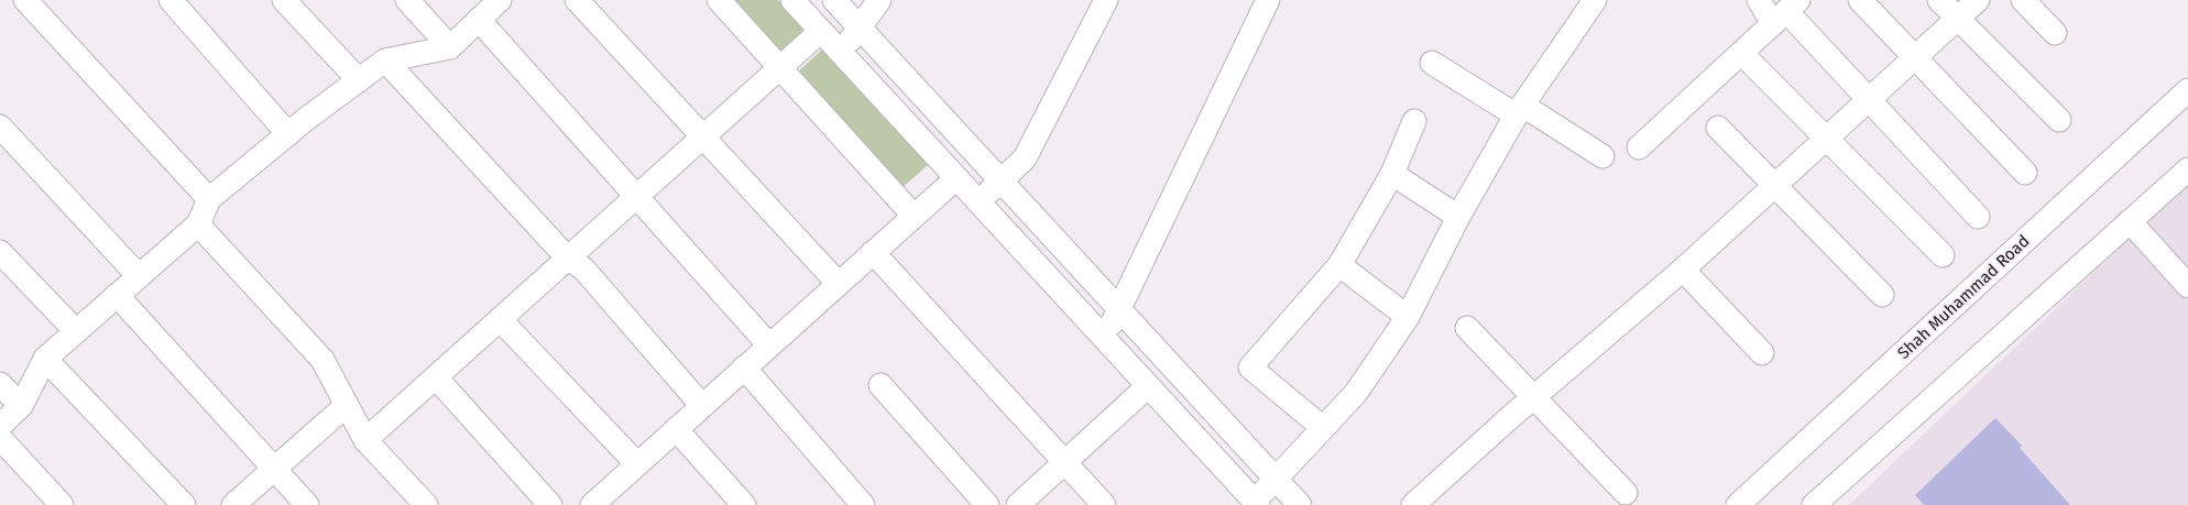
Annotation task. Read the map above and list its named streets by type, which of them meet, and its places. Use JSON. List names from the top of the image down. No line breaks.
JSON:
{"streets":{"street":["Shah Muhammad Road"]}}
